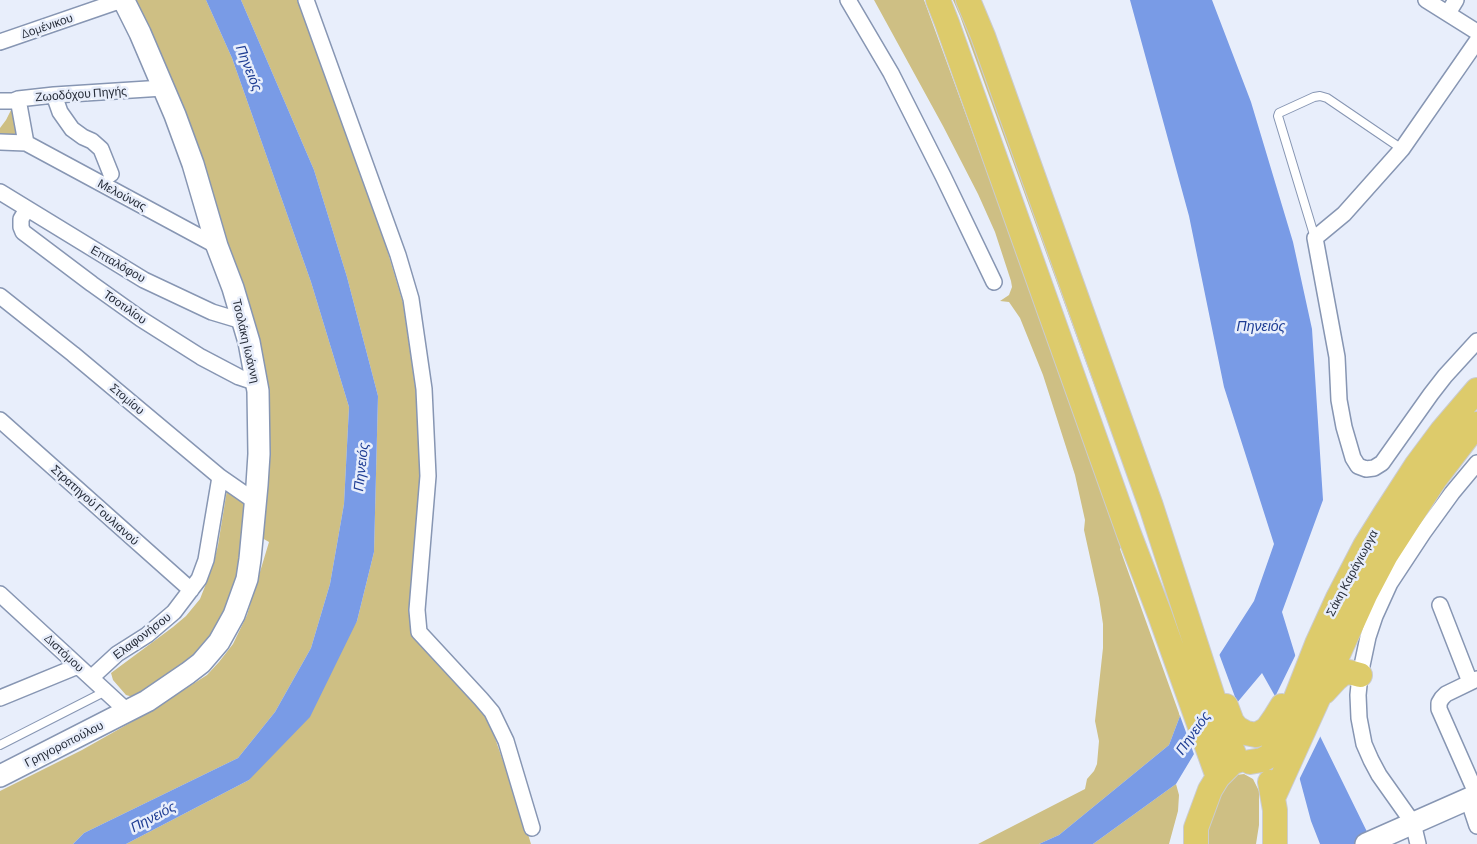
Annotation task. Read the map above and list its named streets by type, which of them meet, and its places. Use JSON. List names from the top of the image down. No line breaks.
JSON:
{"streets":{"main road":["Σάκη Καράγιωργα"],"street":["Δομένικου","Ζωοδόχου Πηγής","Μελούνας","Επταλόφου","Τσοτιλίου","Τσολάκη Ιωάννη","Στομίου","Στρατηγού Γουλιανού","Ελαφονήσου","Διστόμου","Γρηγοροπούλου"]},"crossings":[["Δομένικου","Τσολάκη Ιωάννη"],["Ζωοδόχου Πηγής","Τσολάκη Ιωάννη"],["Μελούνας","Τσολάκη Ιωάννη"],["Επταλόφου","Τσοτιλίου"],["Επταλόφου","Τσολάκη Ιωάννη"],["Τσοτιλίου","Τσολάκη Ιωάννη"],["Τσολάκη Ιωάννη","Στομίου"],["Τσολάκη Ιωάννη","Διστόμου"],["Τσολάκη Ιωάννη","Γρηγοροπούλου"],["Στομίου","Ελαφονήσου"],["Στρατηγού Γουλιανού","Ελαφονήσου"],["Ελαφονήσου","Διστόμου"],["Διστόμου","Γρηγοροπούλου"]],"water":["Πηνειός"]}
